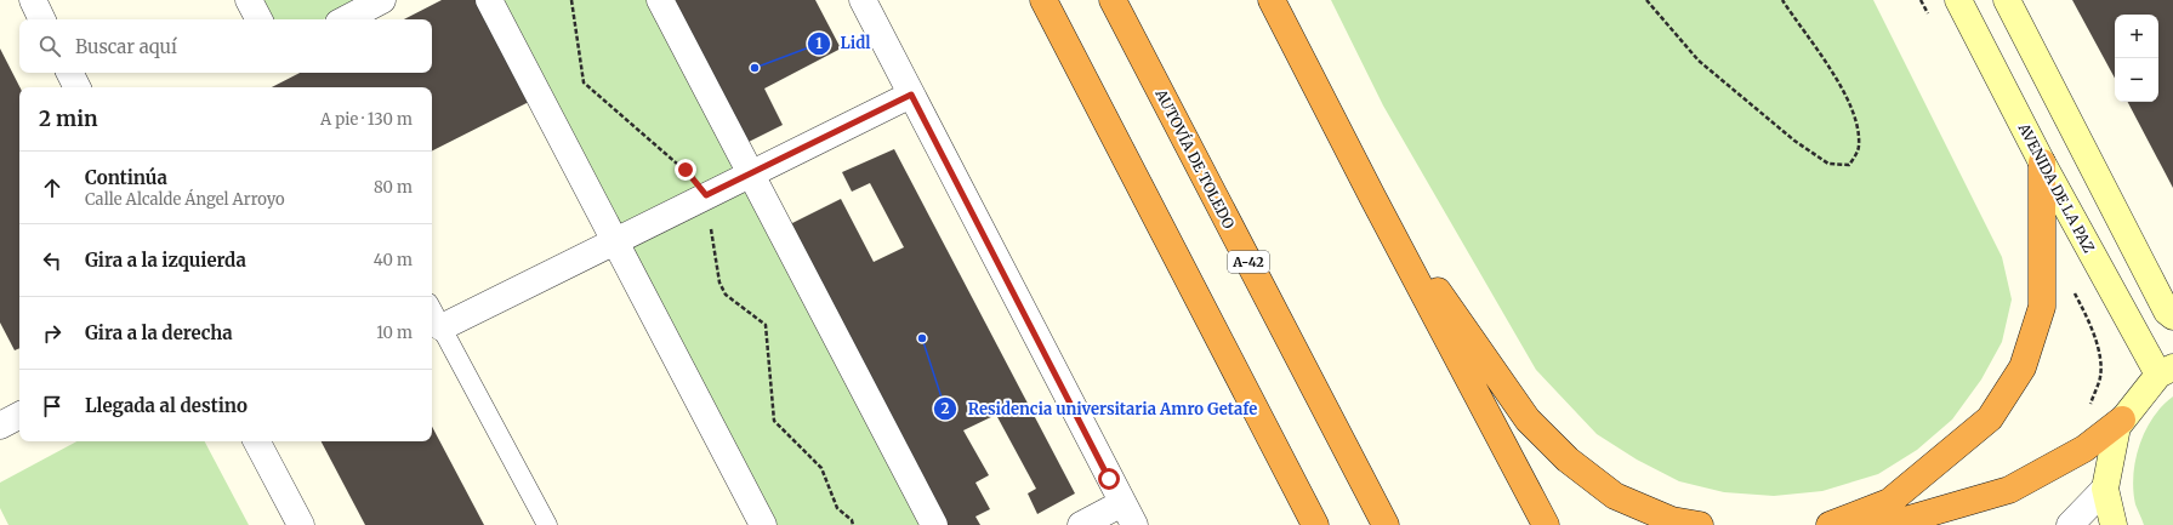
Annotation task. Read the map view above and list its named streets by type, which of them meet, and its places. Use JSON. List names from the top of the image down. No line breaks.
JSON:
{"streets":{"highway":["AUTOVÍA DE TOLEDO","A-42"],"street":["AVENIDA DE LA PAZ"]},"places":["Lidl","Residencia universitaria Amro Getafe"],"page":{"map_buttons":["+","−"],"search":"Buscar aquí","heading":["2 min","A pie · 130 m"],"list":[["Continúa","Calle Alcalde Ángel Arroyo","80 m"],["Gira a la izquierda","40 m"],["Gira a la derecha","10 m"],"Llegada al destino"]}}
